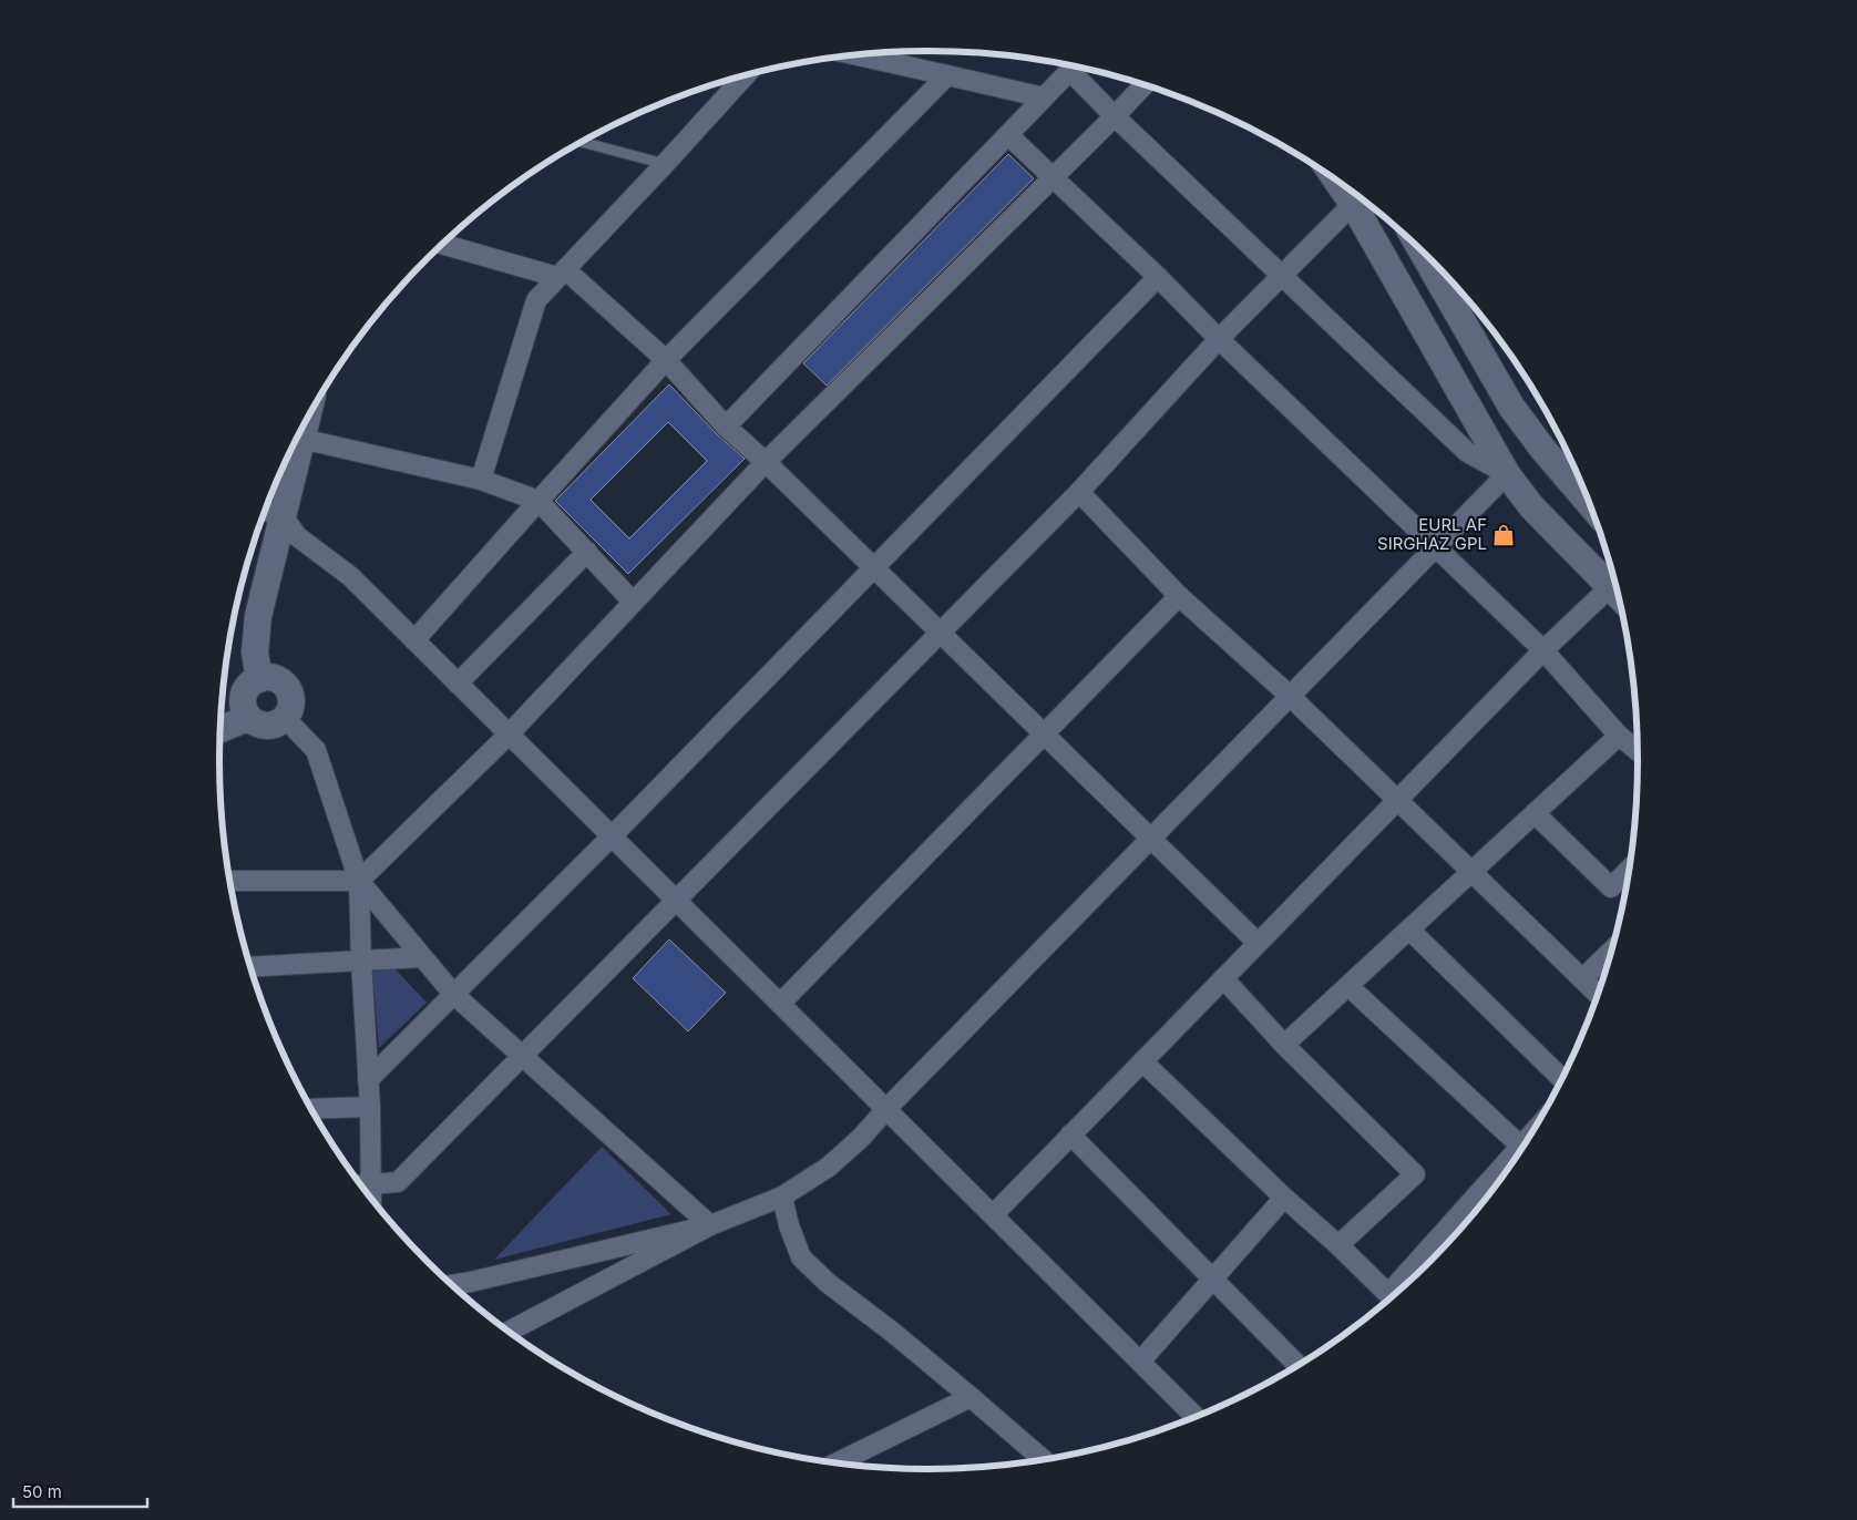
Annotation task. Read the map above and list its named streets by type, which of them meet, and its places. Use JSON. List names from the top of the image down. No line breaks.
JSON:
{"places":{"shop":["EURL AF SIRGHAZ GPL"]},"scale_bar":"50 m"}
